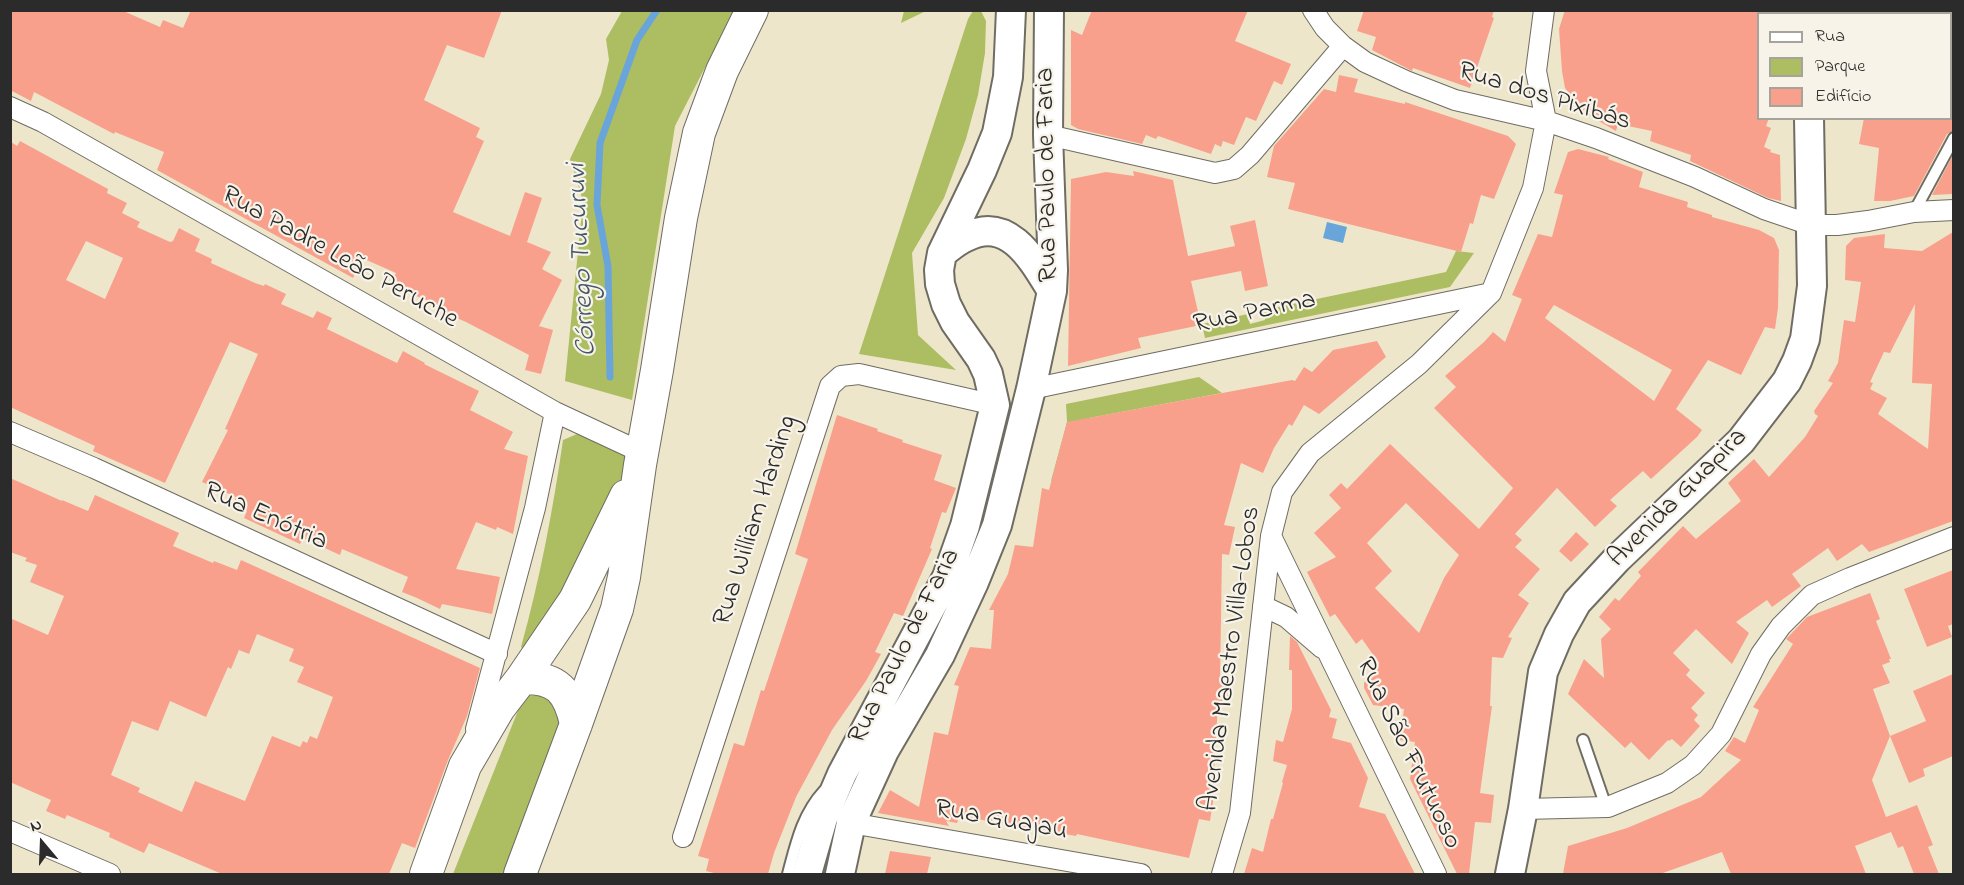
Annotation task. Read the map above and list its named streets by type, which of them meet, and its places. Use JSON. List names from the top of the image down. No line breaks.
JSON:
{"streets":{"street":["Rua dos Pixibás","Rua Paulo de Faria","Rua Padre Leão Peruche","Rua Parma","Avenida Guapira","Rua Enótria","Rua William Harding","Avenida Maestro Villa-Lobos","Rua São Frutuoso","Rua Guajaú"]},"crossings":[["Rua dos Pixibás","Avenida Guapira"],["Rua dos Pixibás","Avenida Maestro Villa-Lobos"],["Rua Paulo de Faria","Rua Parma"],["Rua Paulo de Faria","Rua William Harding"],["Rua Paulo de Faria","Rua Guajaú"],["Rua Parma","Avenida Maestro Villa-Lobos"],["Avenida Maestro Villa-Lobos","Rua São Frutuoso"]],"water":["Córrego Tucuruvi"],"legend":["Rua","Parque","Edifício"],"north":"top"}
